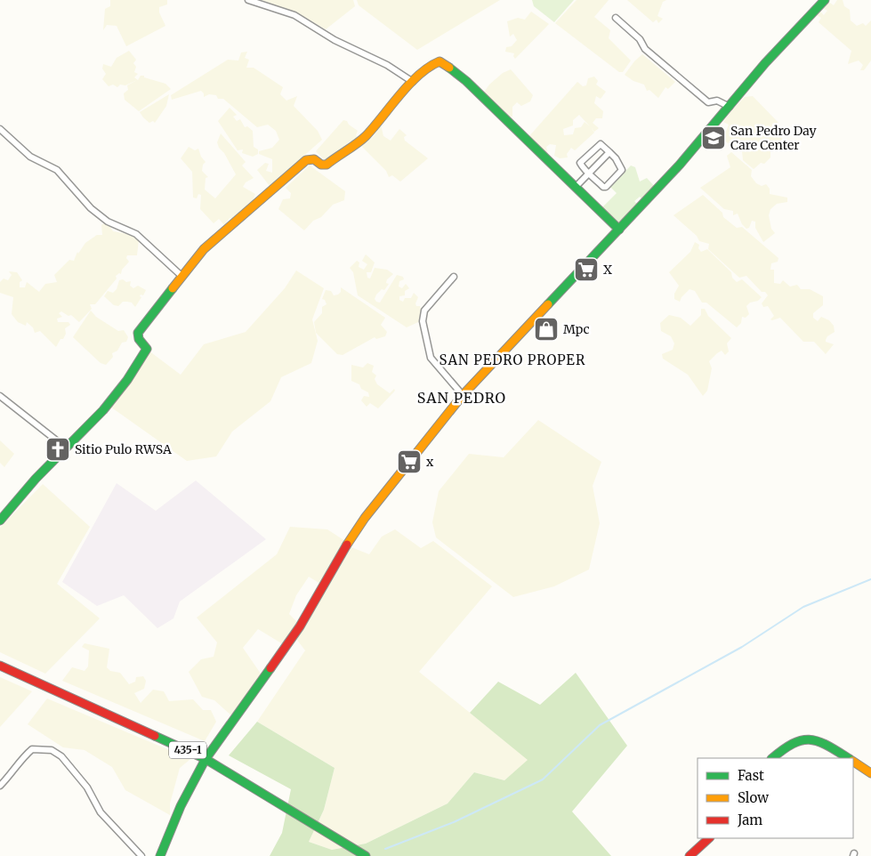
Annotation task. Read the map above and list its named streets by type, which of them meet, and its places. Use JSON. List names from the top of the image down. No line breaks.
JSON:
{"streets":{"street":["435-1"]},"districts":["SAN PEDRO PROPER","SAN PEDRO"],"places":{"school or university":["San Pedro Day Care Center"],"supermarket":["X","x"],"shop":["Mpc"],"church":["Sitio Pulo RWSA"]},"legend":["Fast","Slow","Jam"]}
